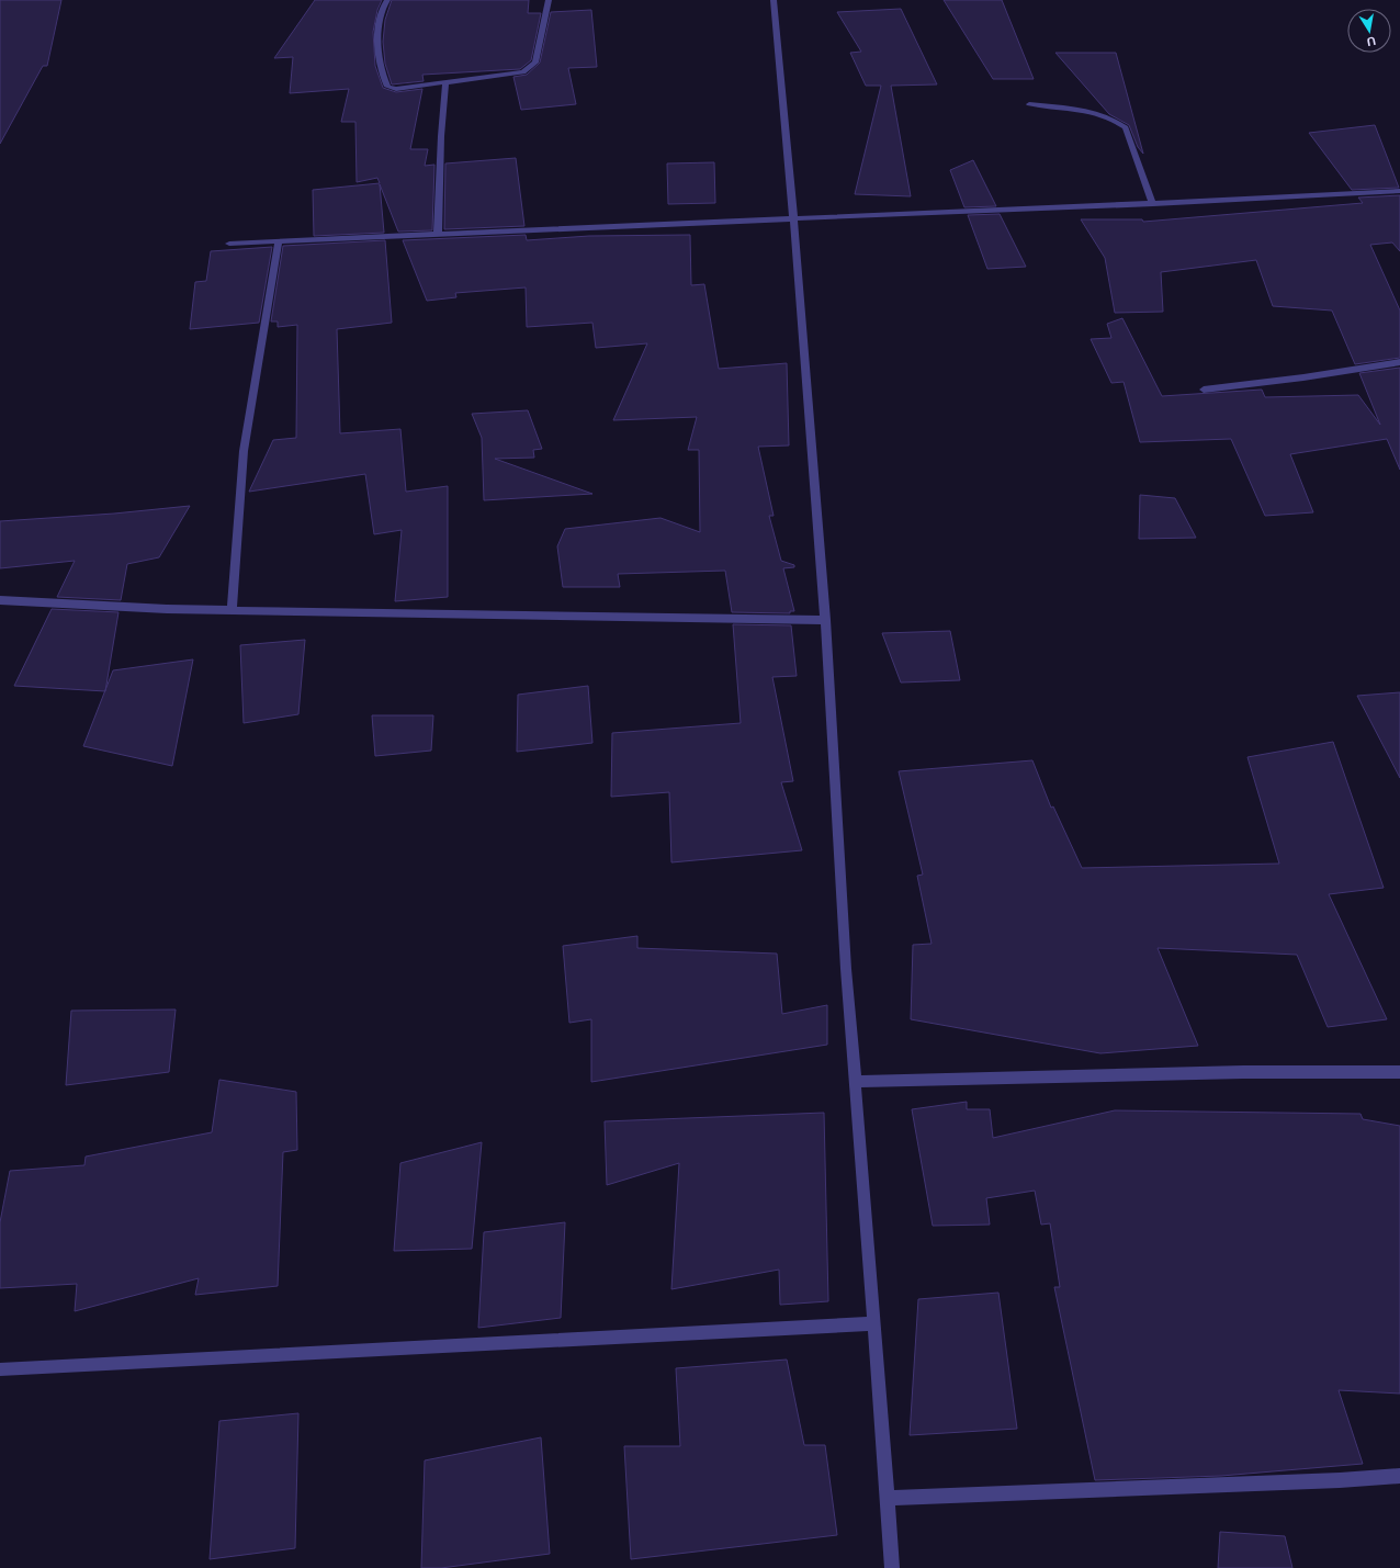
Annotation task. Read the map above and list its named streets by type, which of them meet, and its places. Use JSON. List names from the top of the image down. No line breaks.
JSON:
{"north":"bottom"}
